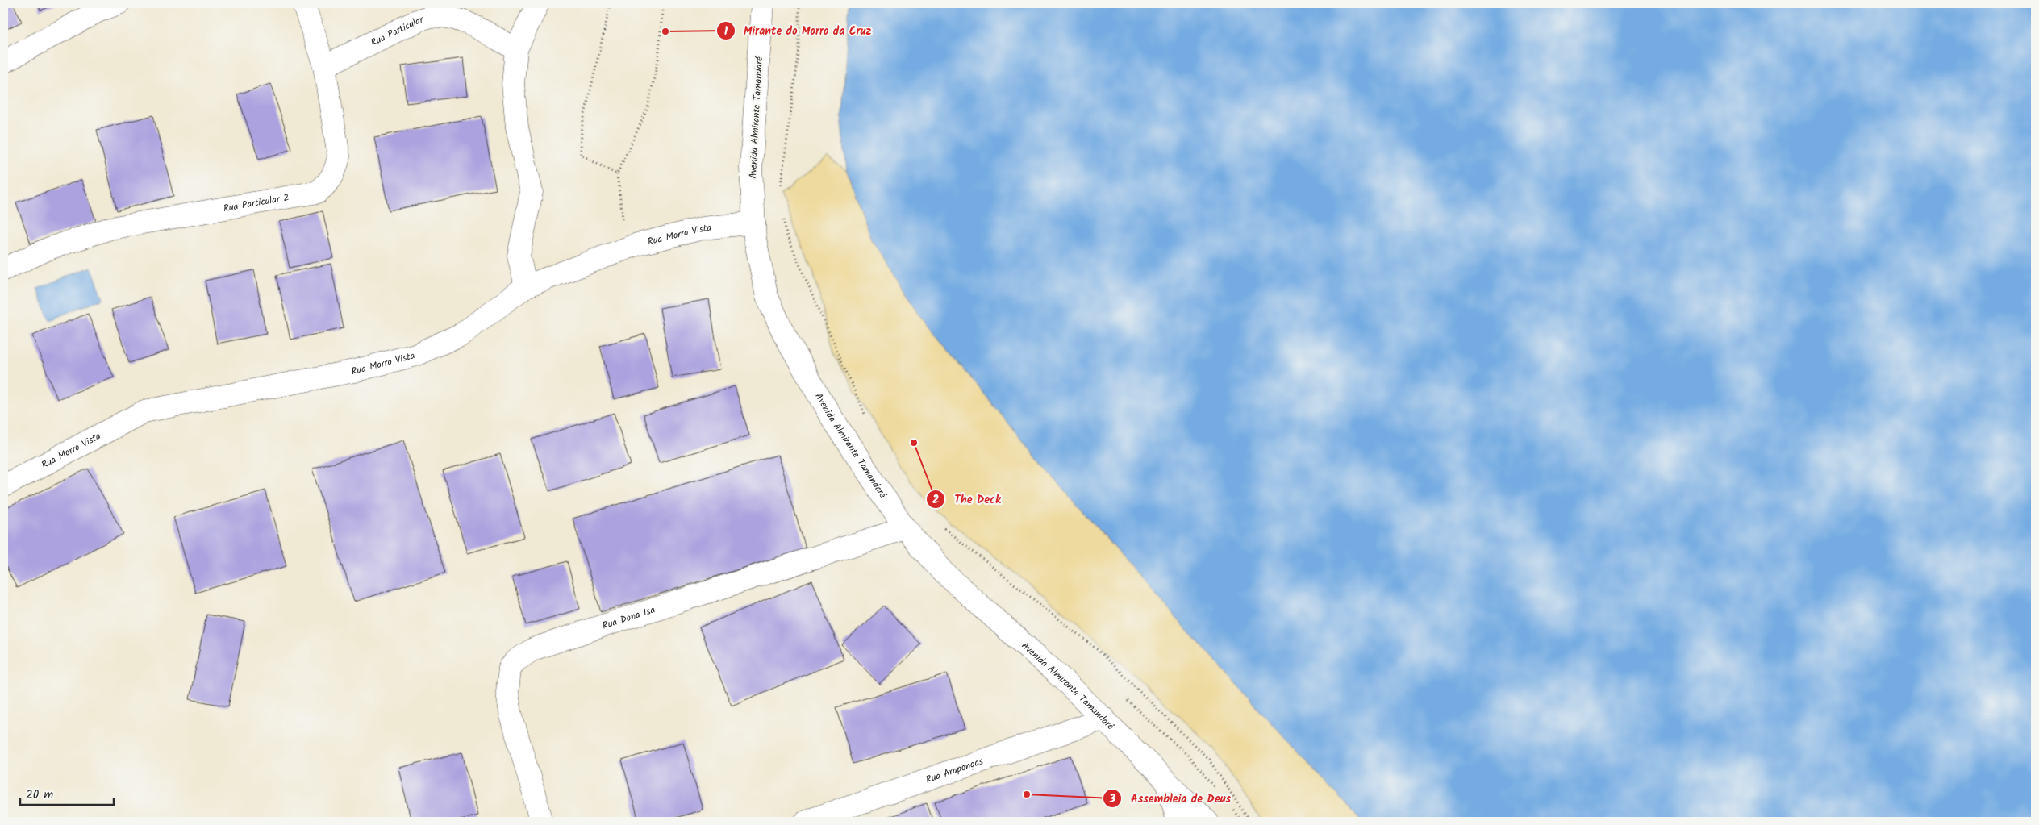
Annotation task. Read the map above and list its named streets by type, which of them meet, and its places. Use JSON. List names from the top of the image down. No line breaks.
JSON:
{"streets":{"street":["Rua Particular","Avenida Almirante Tamandaré","Rua Particular 2","Rua Morro Vista","Rua Dona Isa","Rua Arapongas"]},"crossings":[["Rua Particular","Rua Particular 2"],["Avenida Almirante Tamandaré","Rua Morro Vista"],["Avenida Almirante Tamandaré","Rua Dona Isa"],["Avenida Almirante Tamandaré","Rua Arapongas"]],"places":["Mirante do Morro da Cruz","The Deck","Assembleia de Deus"],"scale_bar":"20 m"}
